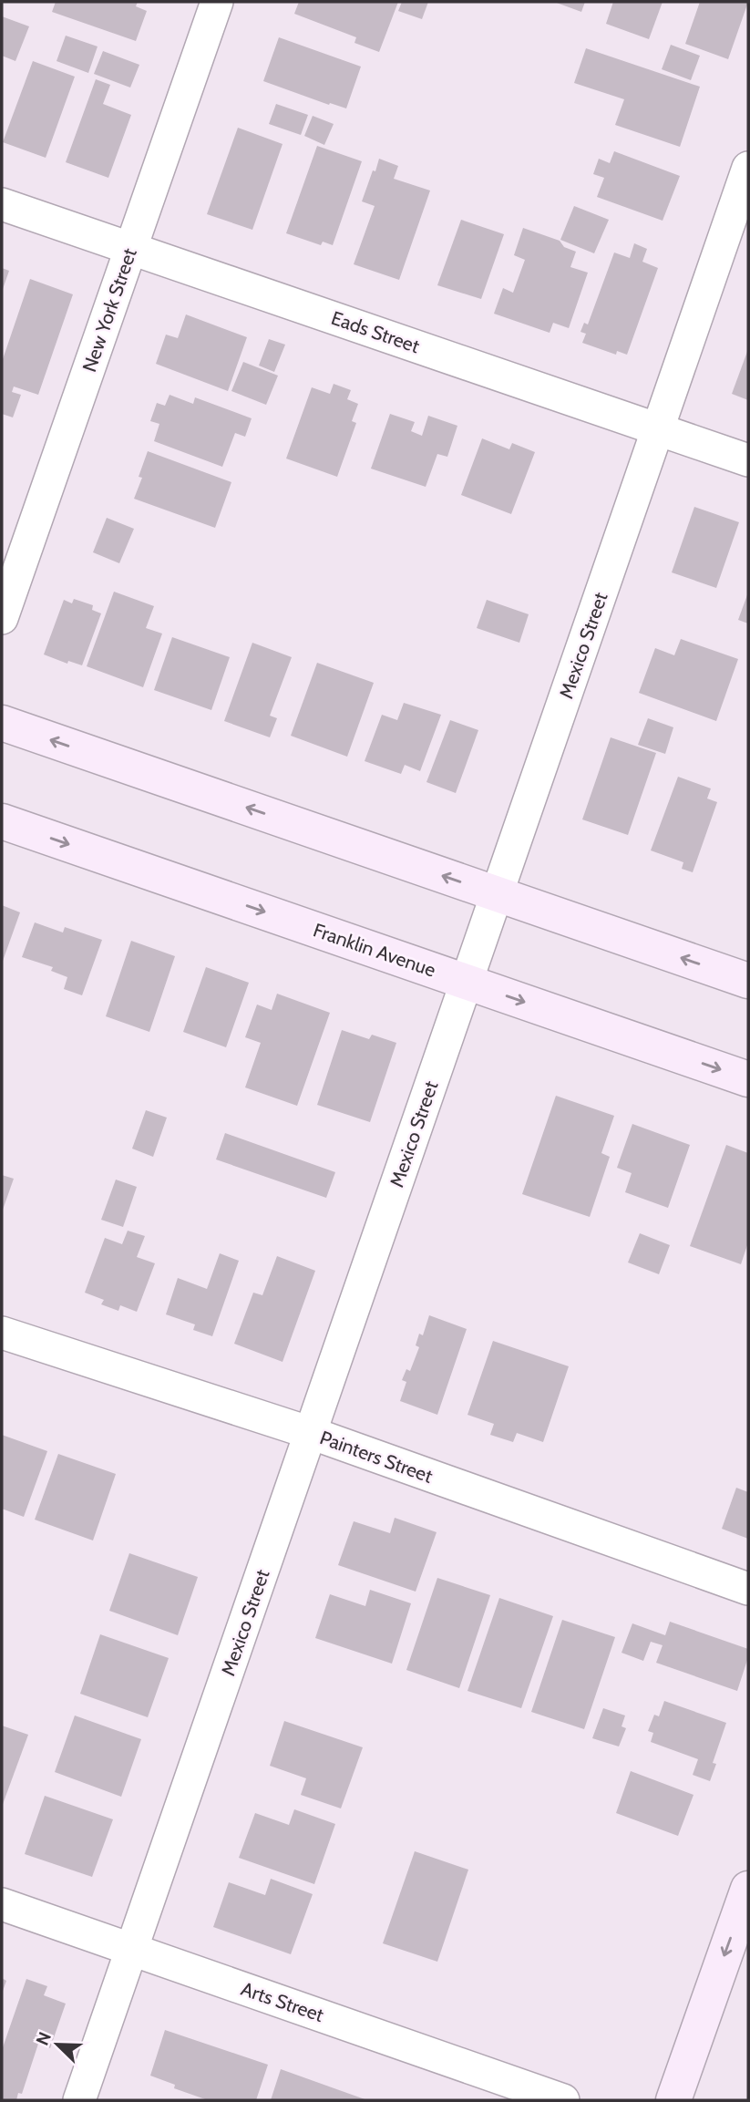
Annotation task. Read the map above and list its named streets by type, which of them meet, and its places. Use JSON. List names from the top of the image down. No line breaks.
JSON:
{"streets":{"street":["New York Street","Eads Street","Mexico Street","Franklin Avenue","Painters Street","Arts Street"]},"crossings":[["New York Street","Eads Street"],["Eads Street","Mexico Street"],["Mexico Street","Franklin Avenue"],["Mexico Street","Painters Street"],["Mexico Street","Arts Street"]],"north":"top left"}
